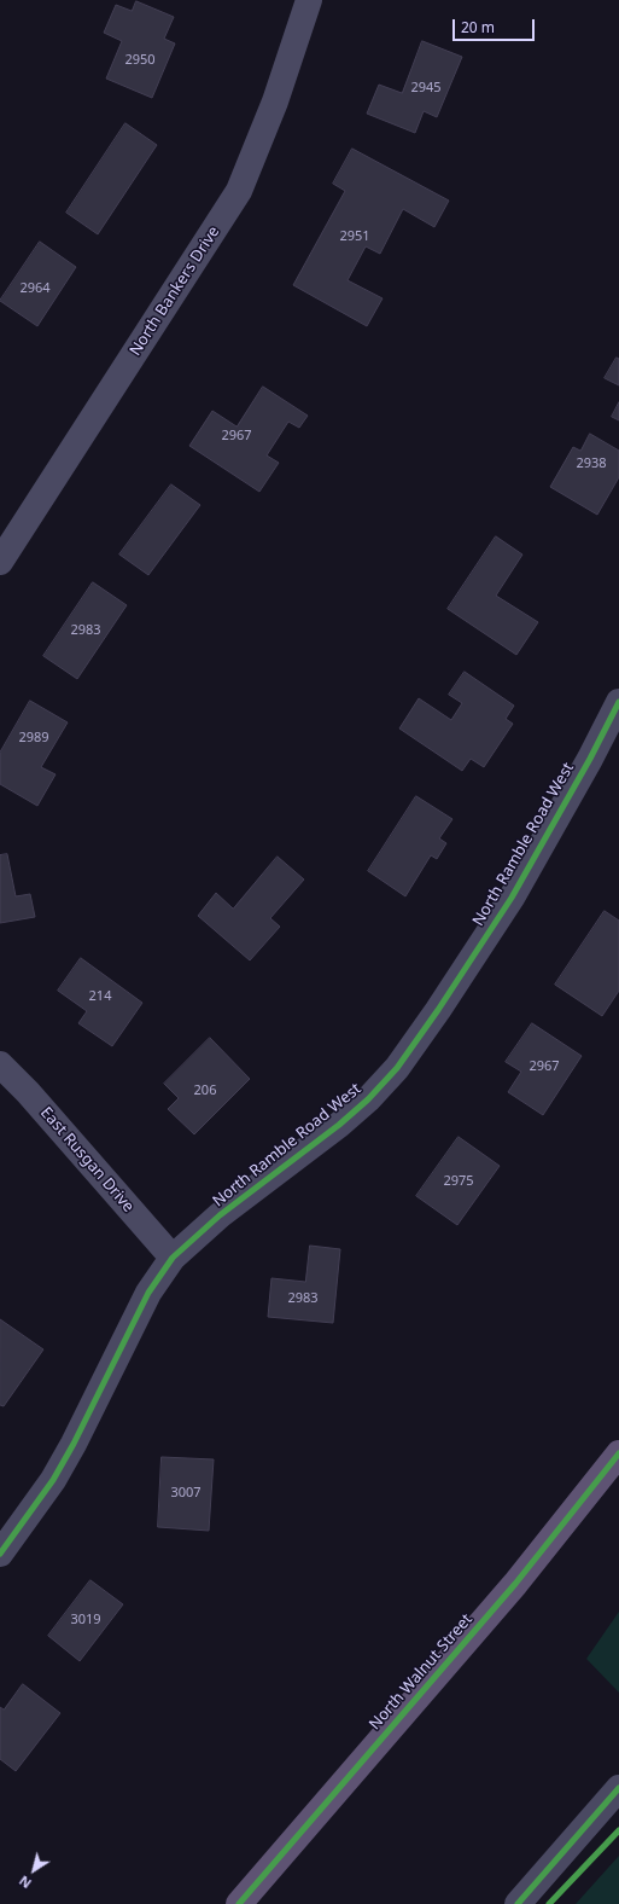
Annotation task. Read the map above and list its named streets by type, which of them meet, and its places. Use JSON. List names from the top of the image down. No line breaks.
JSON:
{"streets":{"main road":["North Walnut Street"],"street":["North Bankers Drive","North Ramble Road West","East Rusgan Drive"]},"crossings":[["North Ramble Road West","East Rusgan Drive"]],"house_numbers":["2950","2945","2951","2964","2967","2938","2983","2989","214","2967","206","2975","2983","3007","3019"],"scale_bar":"20 m","north":"bottom left"}
